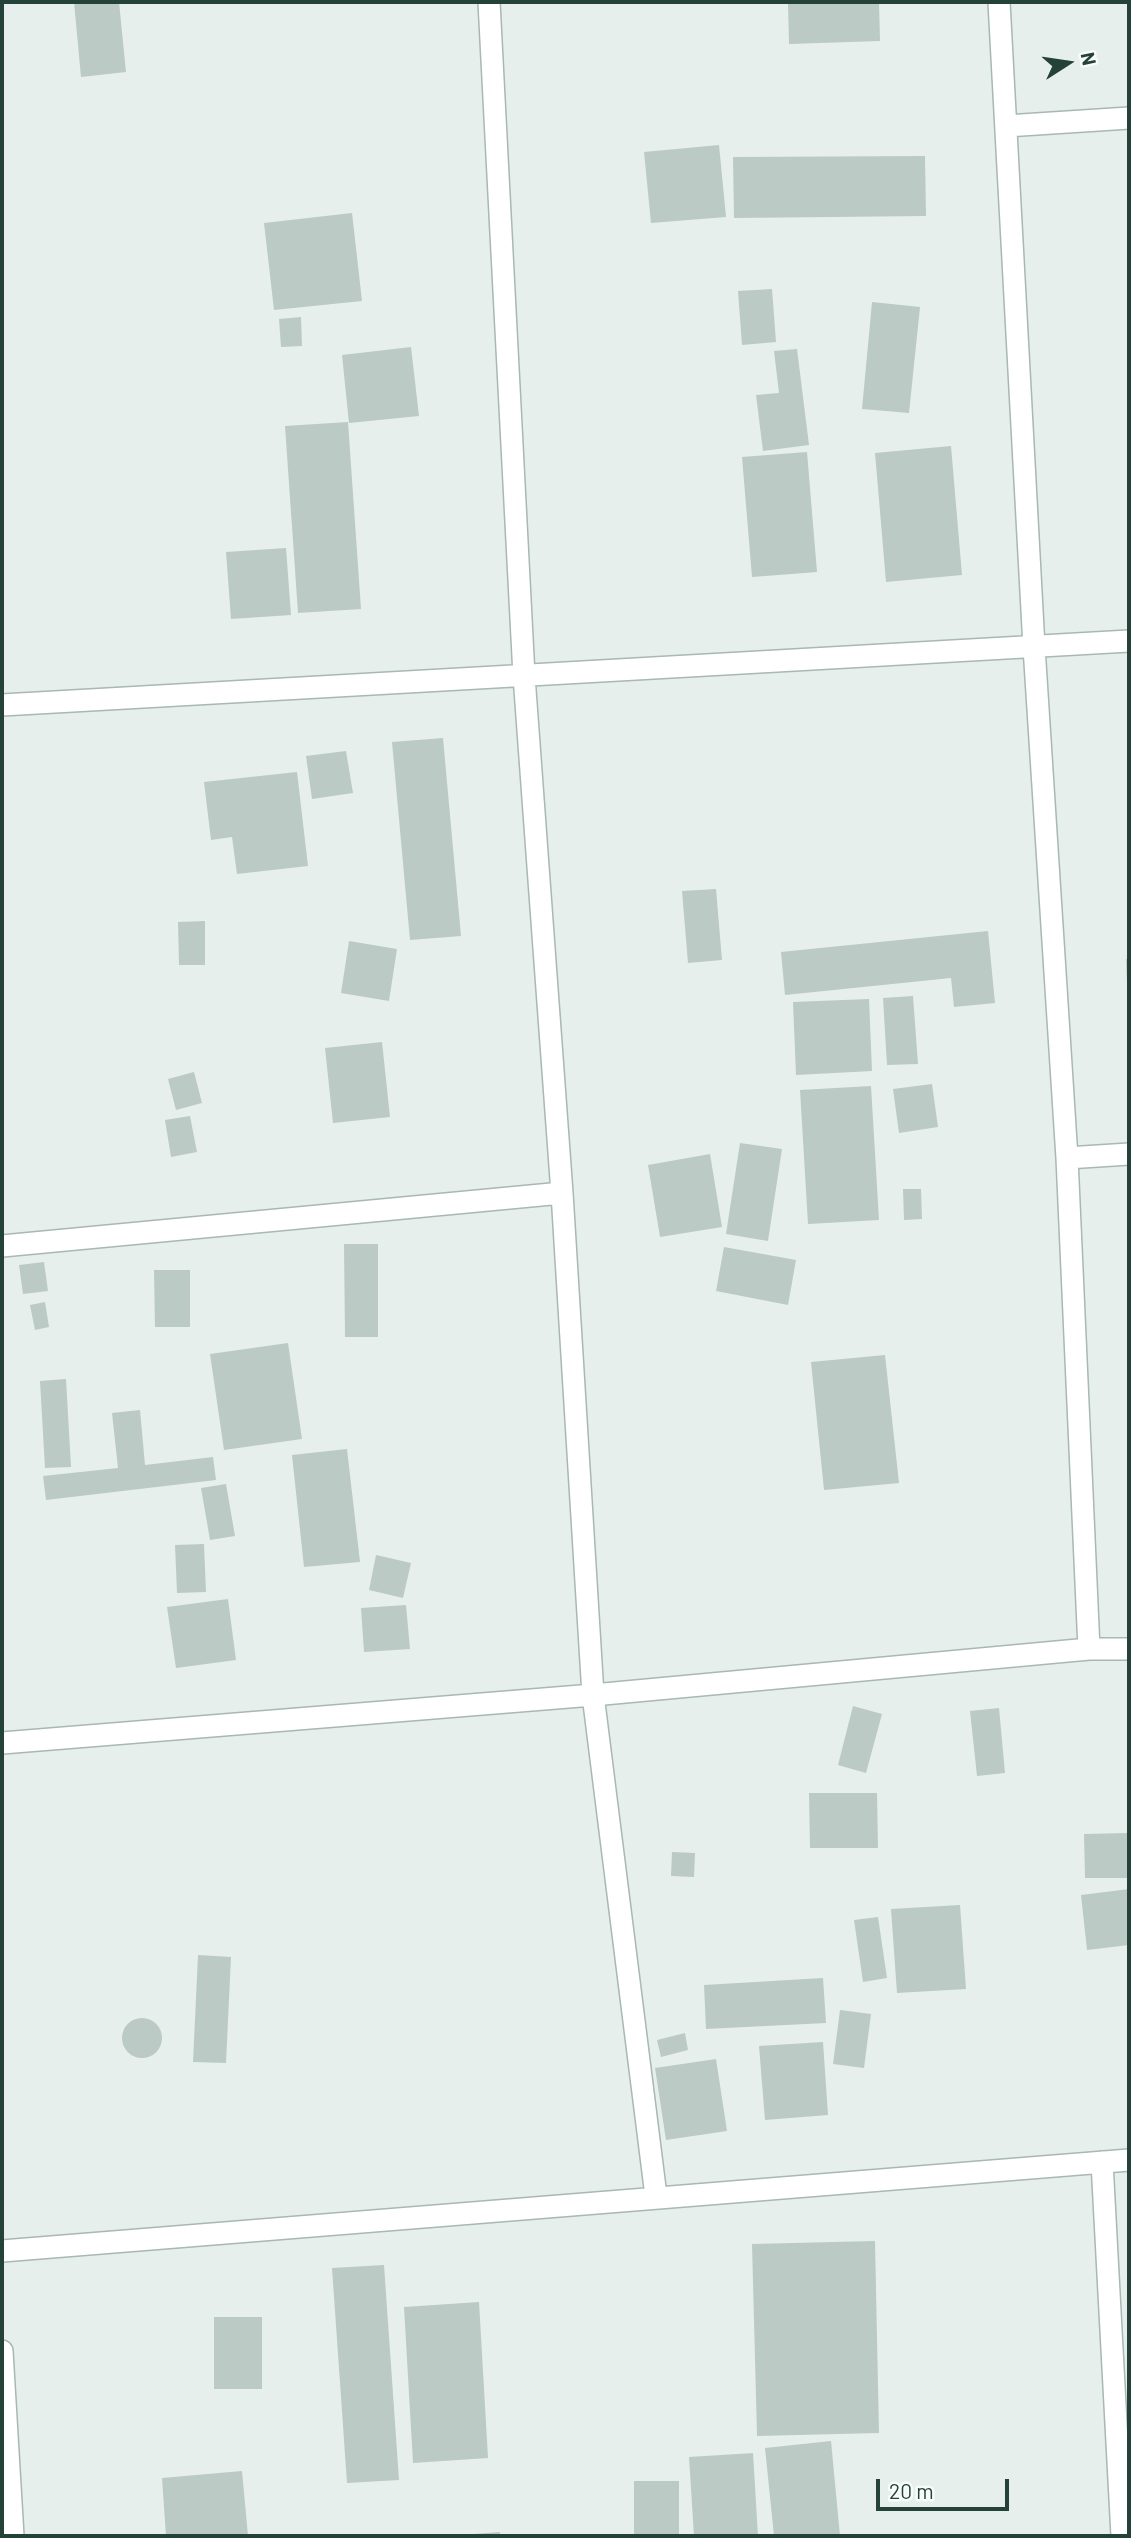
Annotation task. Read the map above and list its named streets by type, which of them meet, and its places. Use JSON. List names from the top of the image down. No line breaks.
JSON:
{"scale_bar":"20 m","north":"right"}
